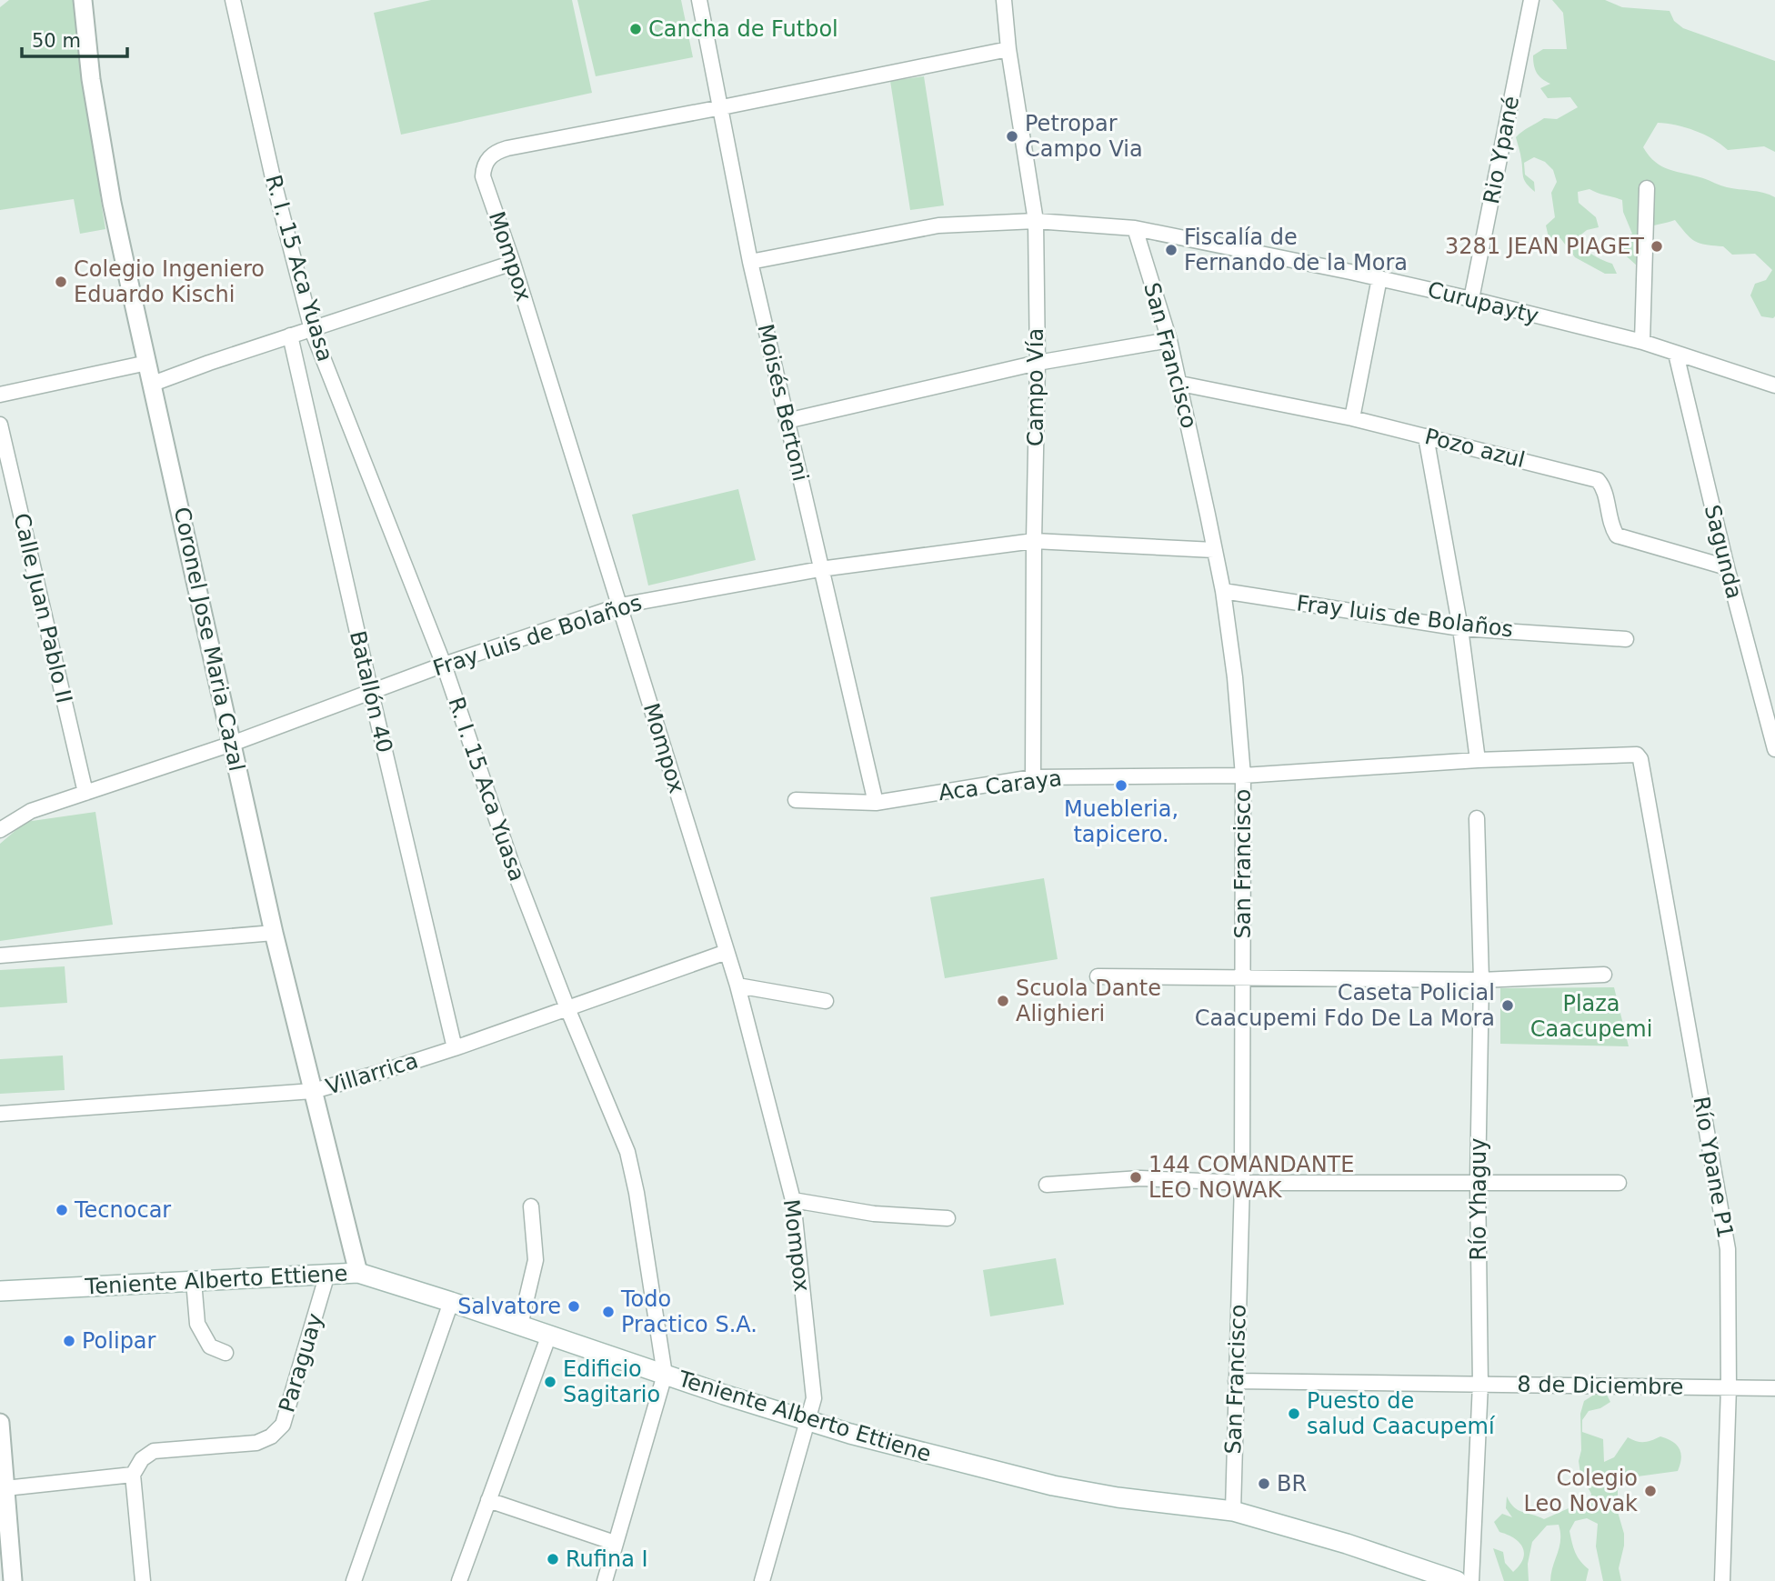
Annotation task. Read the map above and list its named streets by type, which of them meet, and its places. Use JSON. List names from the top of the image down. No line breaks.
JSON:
{"streets":{"main road":["Teniente Alberto Ettiene"],"street":["Rio Ypané","Mompox","R. I. 15 Aca Yuasa","Curupayty","San Francisco","Campo Vía","Moisés Bertoni","Pozo azul","Sagunda","Calle Juan Pablo II","Fray luis de Bolaños","Coronel Jose Maria Cazal","Batallón 40","Aca Caraya","Villarrica","Río Ypane P1","Río Yhaguy","Paraguay","8 de Diciembre"]},"crossings":[["Rio Ypané","Curupayty"],["Mompox","Campo Vía"],["Mompox","Moisés Bertoni"],["Mompox","Fray luis de Bolaños"],["Mompox","Villarrica"],["Mompox","Teniente Alberto Ettiene"],["R. I. 15 Aca Yuasa","Fray luis de Bolaños"],["R. I. 15 Aca Yuasa","Villarrica"],["R. I. 15 Aca Yuasa","Teniente Alberto Ettiene"],["Curupayty","San Francisco"],["Curupayty","Campo Vía"],["Curupayty","Moisés Bertoni"],["Curupayty","Sagunda"],["San Francisco","Pozo azul"],["San Francisco","Fray luis de Bolaños"],["San Francisco","Aca Caraya"],["San Francisco","Teniente Alberto Ettiene"],["San Francisco","8 de Diciembre"],["Campo Vía","Fray luis de Bolaños"],["Campo Vía","Aca Caraya"],["Moisés Bertoni","Fray luis de Bolaños"],["Moisés Bertoni","Aca Caraya"],["Pozo azul","Sagunda"],["Calle Juan Pablo II","Fray luis de Bolaños"],["Fray luis de Bolaños","Coronel Jose Maria Cazal"],["Fray luis de Bolaños","Batallón 40"],["Coronel Jose Maria Cazal","Villarrica"],["Coronel Jose Maria Cazal","Teniente Alberto Ettiene"],["Batallón 40","Villarrica"],["Aca Caraya","Río Ypane P1"],["Río Ypane P1","8 de Diciembre"],["Río Yhaguy","8 de Diciembre"],["Teniente Alberto Ettiene","Paraguay"]],"parks":["Plaza Caacupemi"],"places":["Cancha de Futbol","Petropar Campo Via","3281 JEAN PIAGET","Fiscalía de Fernando de la Mora","Colegio Ingeniero Eduardo Kischi","Muebleria, tapicero.","Scuola Dante Alighieri","Caseta Policial Caacupemi Fdo De La Mora","144 COMANDANTE LEO NOWAK","Tecnocar","Salvatore","Todo Practico S.A.","Polipar","Edificio Sagitario","Puesto de salud Caacupemí","BR","Colegio Leo Novak","Rufina I"],"scale_bar":"50 m"}
